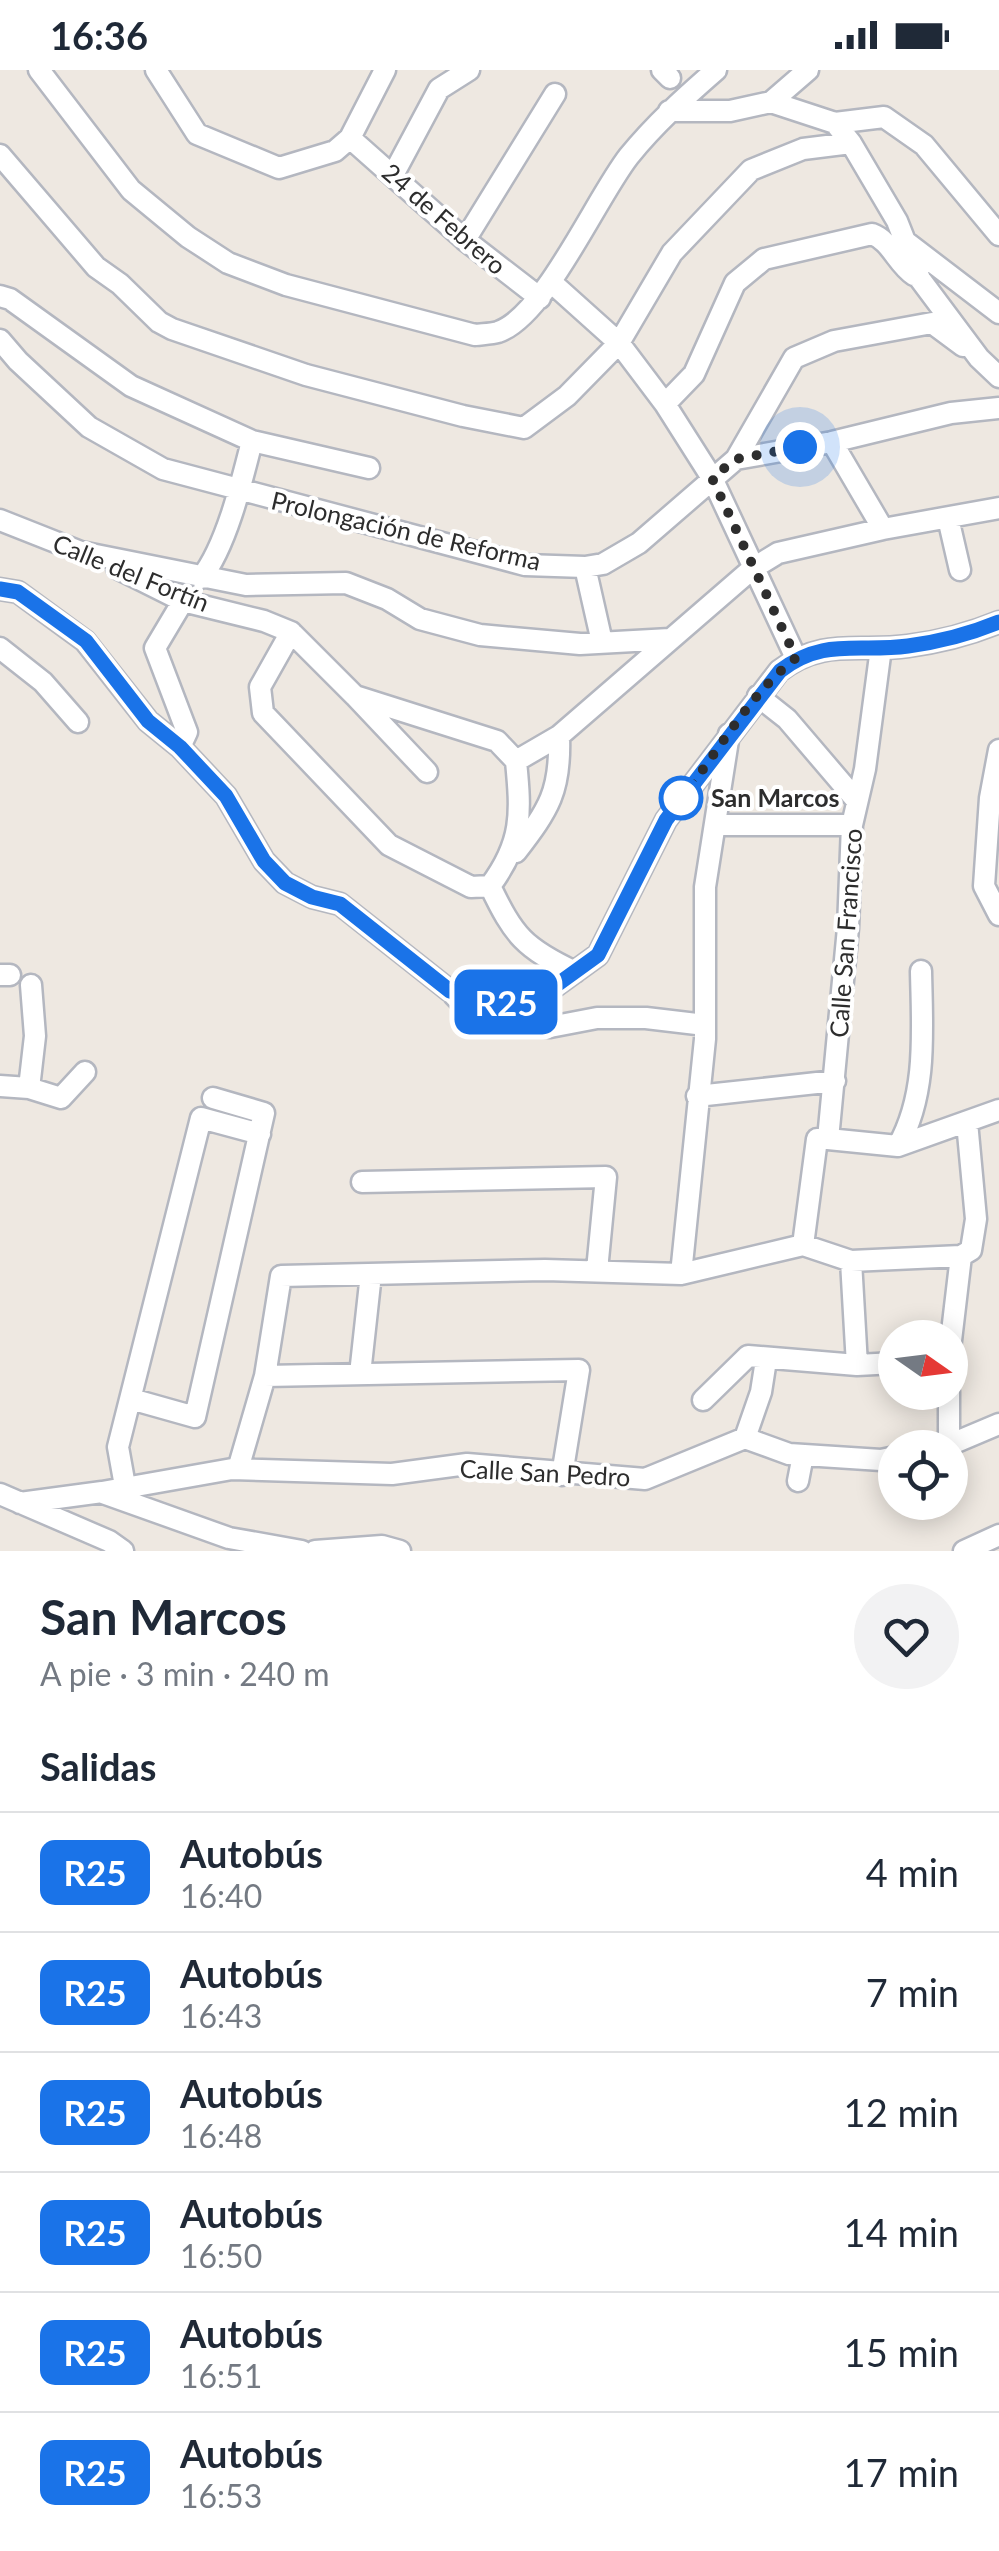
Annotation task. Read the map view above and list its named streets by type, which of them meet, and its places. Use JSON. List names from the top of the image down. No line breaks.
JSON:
{"streets":{"street":["24 de Febrero","Prolongación de Reforma","Calle del Fortín","Calle San Francisco","Calle San Pedro"]},"crossings":[["24 de Febrero","Prolongación de Reforma"]],"places":["San Marcos"],"lines":["bus line R25"],"north":"right","page":{"status":"16:36","on_map":"R25","heading":[["San Marcos","A pie · 3 min · 240 m"],"Salidas"],"list":[{"mark":"R25","name":"Autobús","note":"16:40","value":"4 min"},{"mark":"R25","name":"Autobús","note":"16:43","value":"7 min"},{"mark":"R25","name":"Autobús","note":"16:48","value":"12 min"},{"mark":"R25","name":"Autobús","note":"16:50","value":"14 min"},{"mark":"R25","name":"Autobús","note":"16:51","value":"15 min"},{"mark":"R25","name":"Autobús","note":"16:53","value":"17 min"}]}}
